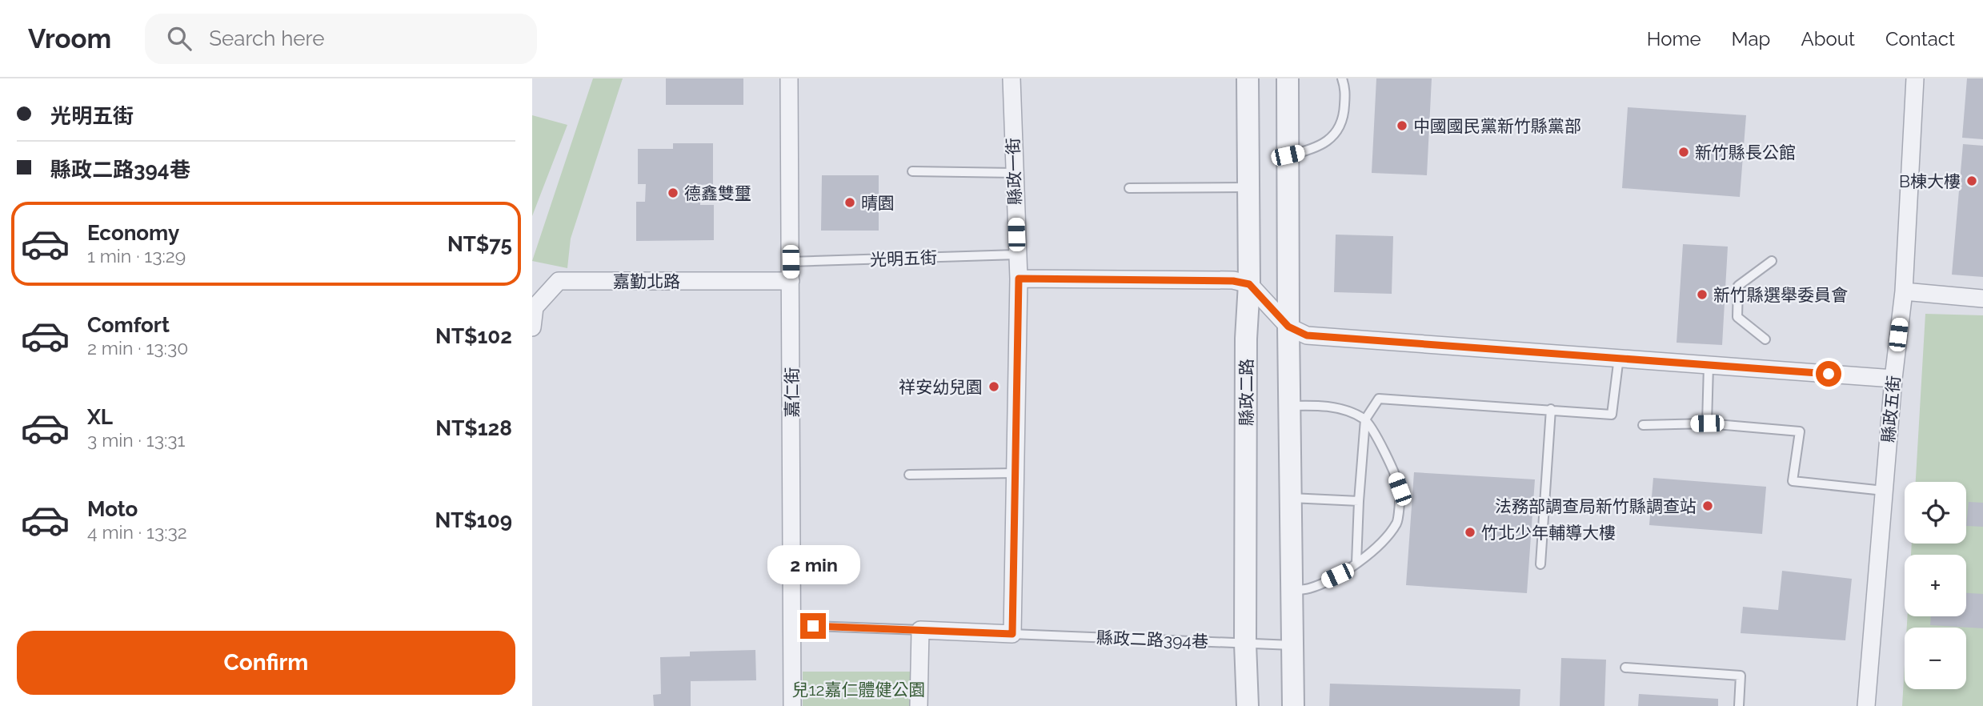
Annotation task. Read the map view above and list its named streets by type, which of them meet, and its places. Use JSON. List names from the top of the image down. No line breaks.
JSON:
{"streets":{"street":["縣政一街","嘉勤北路","嘉仁街","縣政二路","縣政五街"],"lane":["光明五街","縣政二路394巷"]},"crossings":[["縣政一街","光明五街"],["縣政一街","縣政二路394巷"],["光明五街","嘉仁街"],["嘉勤北路","嘉仁街"],["縣政二路","縣政二路394巷"]],"parks":["兒12嘉仁體健公園"],"places":["中國國民黨新竹縣黨部","新竹縣長公館","B棟大樓","德鑫雙璽","晴園","新竹縣選舉委員會","祥安幼兒園","法務部調查局新竹縣調查站","竹北少年輔導大樓"],"page":{"header":"Vroom","search":"Search here","nav":["Home","Map","About","Contact"],"banner":["光明五街","縣政二路394巷"],"list":[{"name":"Economy","note":"1 min · 13:29","value":"NT$75"},{"name":"Comfort","note":"2 min · 13:30","value":"NT$102"},{"name":"XL","note":"3 min · 13:31","value":"NT$128"},{"name":"Moto","note":"4 min · 13:32","value":"NT$109"}],"map_buttons":["+","−"],"bubble":"2 min","buttons":"Confirm"}}
